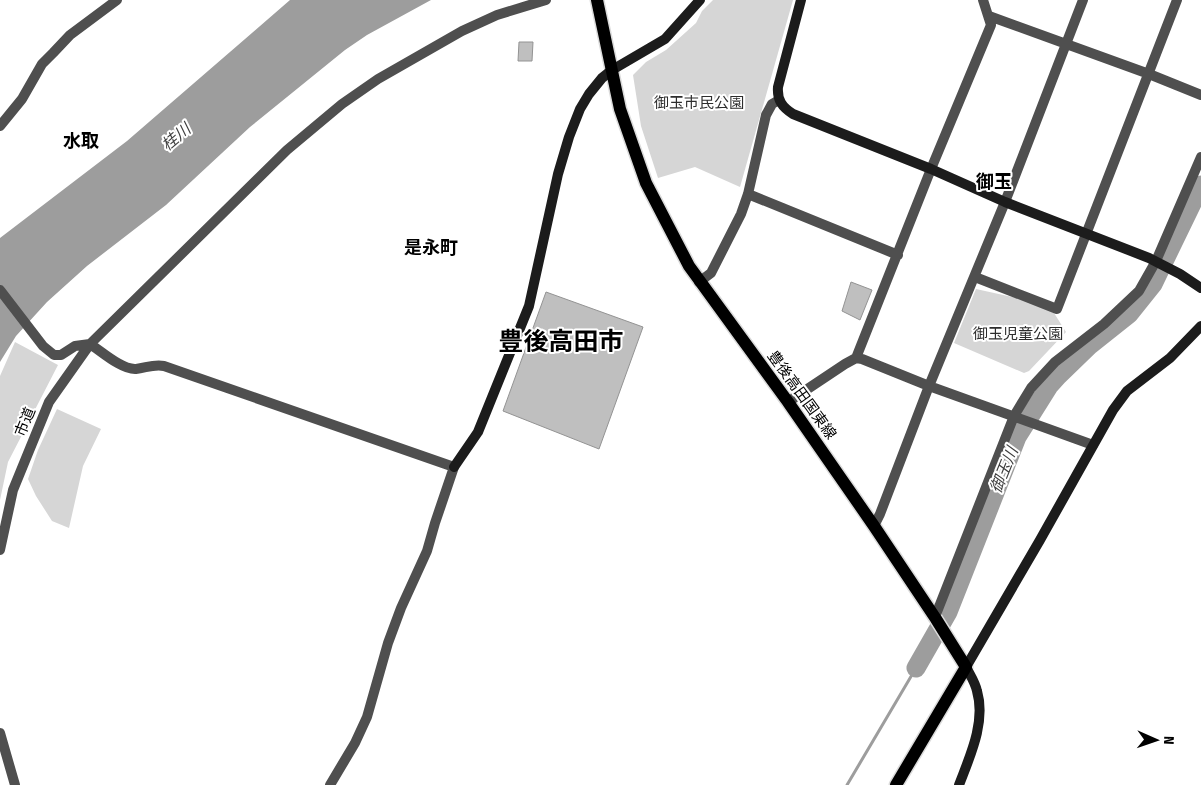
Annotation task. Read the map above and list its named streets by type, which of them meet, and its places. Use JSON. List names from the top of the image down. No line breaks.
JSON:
{"streets":{"main road":["豊後高田国東線"],"street":["市道"]},"districts":["水取","御玉","是永町","豊後高田市"],"water":["桂川","御玉川"],"parks":["御玉市民公園","御玉児童公園"],"north":"right"}
